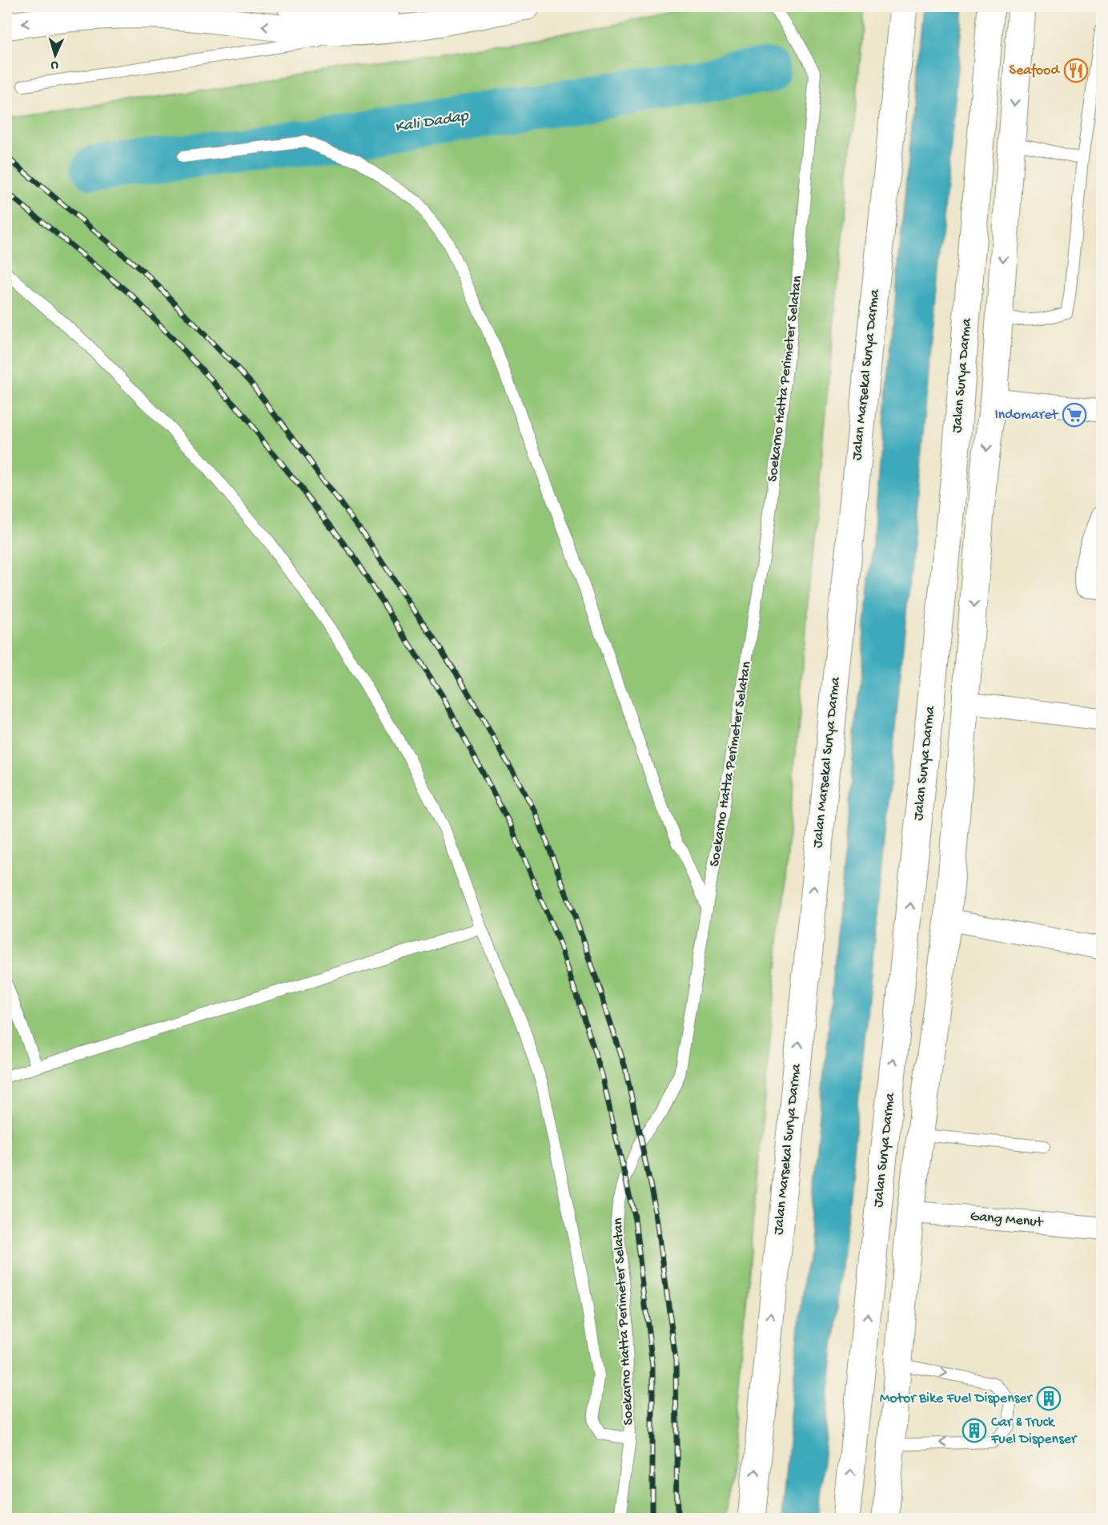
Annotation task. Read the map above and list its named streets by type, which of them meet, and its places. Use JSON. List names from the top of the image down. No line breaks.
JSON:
{"streets":{"main road":["Jalan Marsekal Surya Darma","Jalan Surya Darma"],"street":["Gang Menut"],"lane":["Soekarno Hatta Perimeter Selatan"]},"water":["Kali Dadap"],"places":{"restaurant":["Seafood"],"supermarket":["Indomaret"],"building":["Motor Bike Fuel Dispenser","Car & Truck Fuel Dispenser"]},"north":"bottom"}
